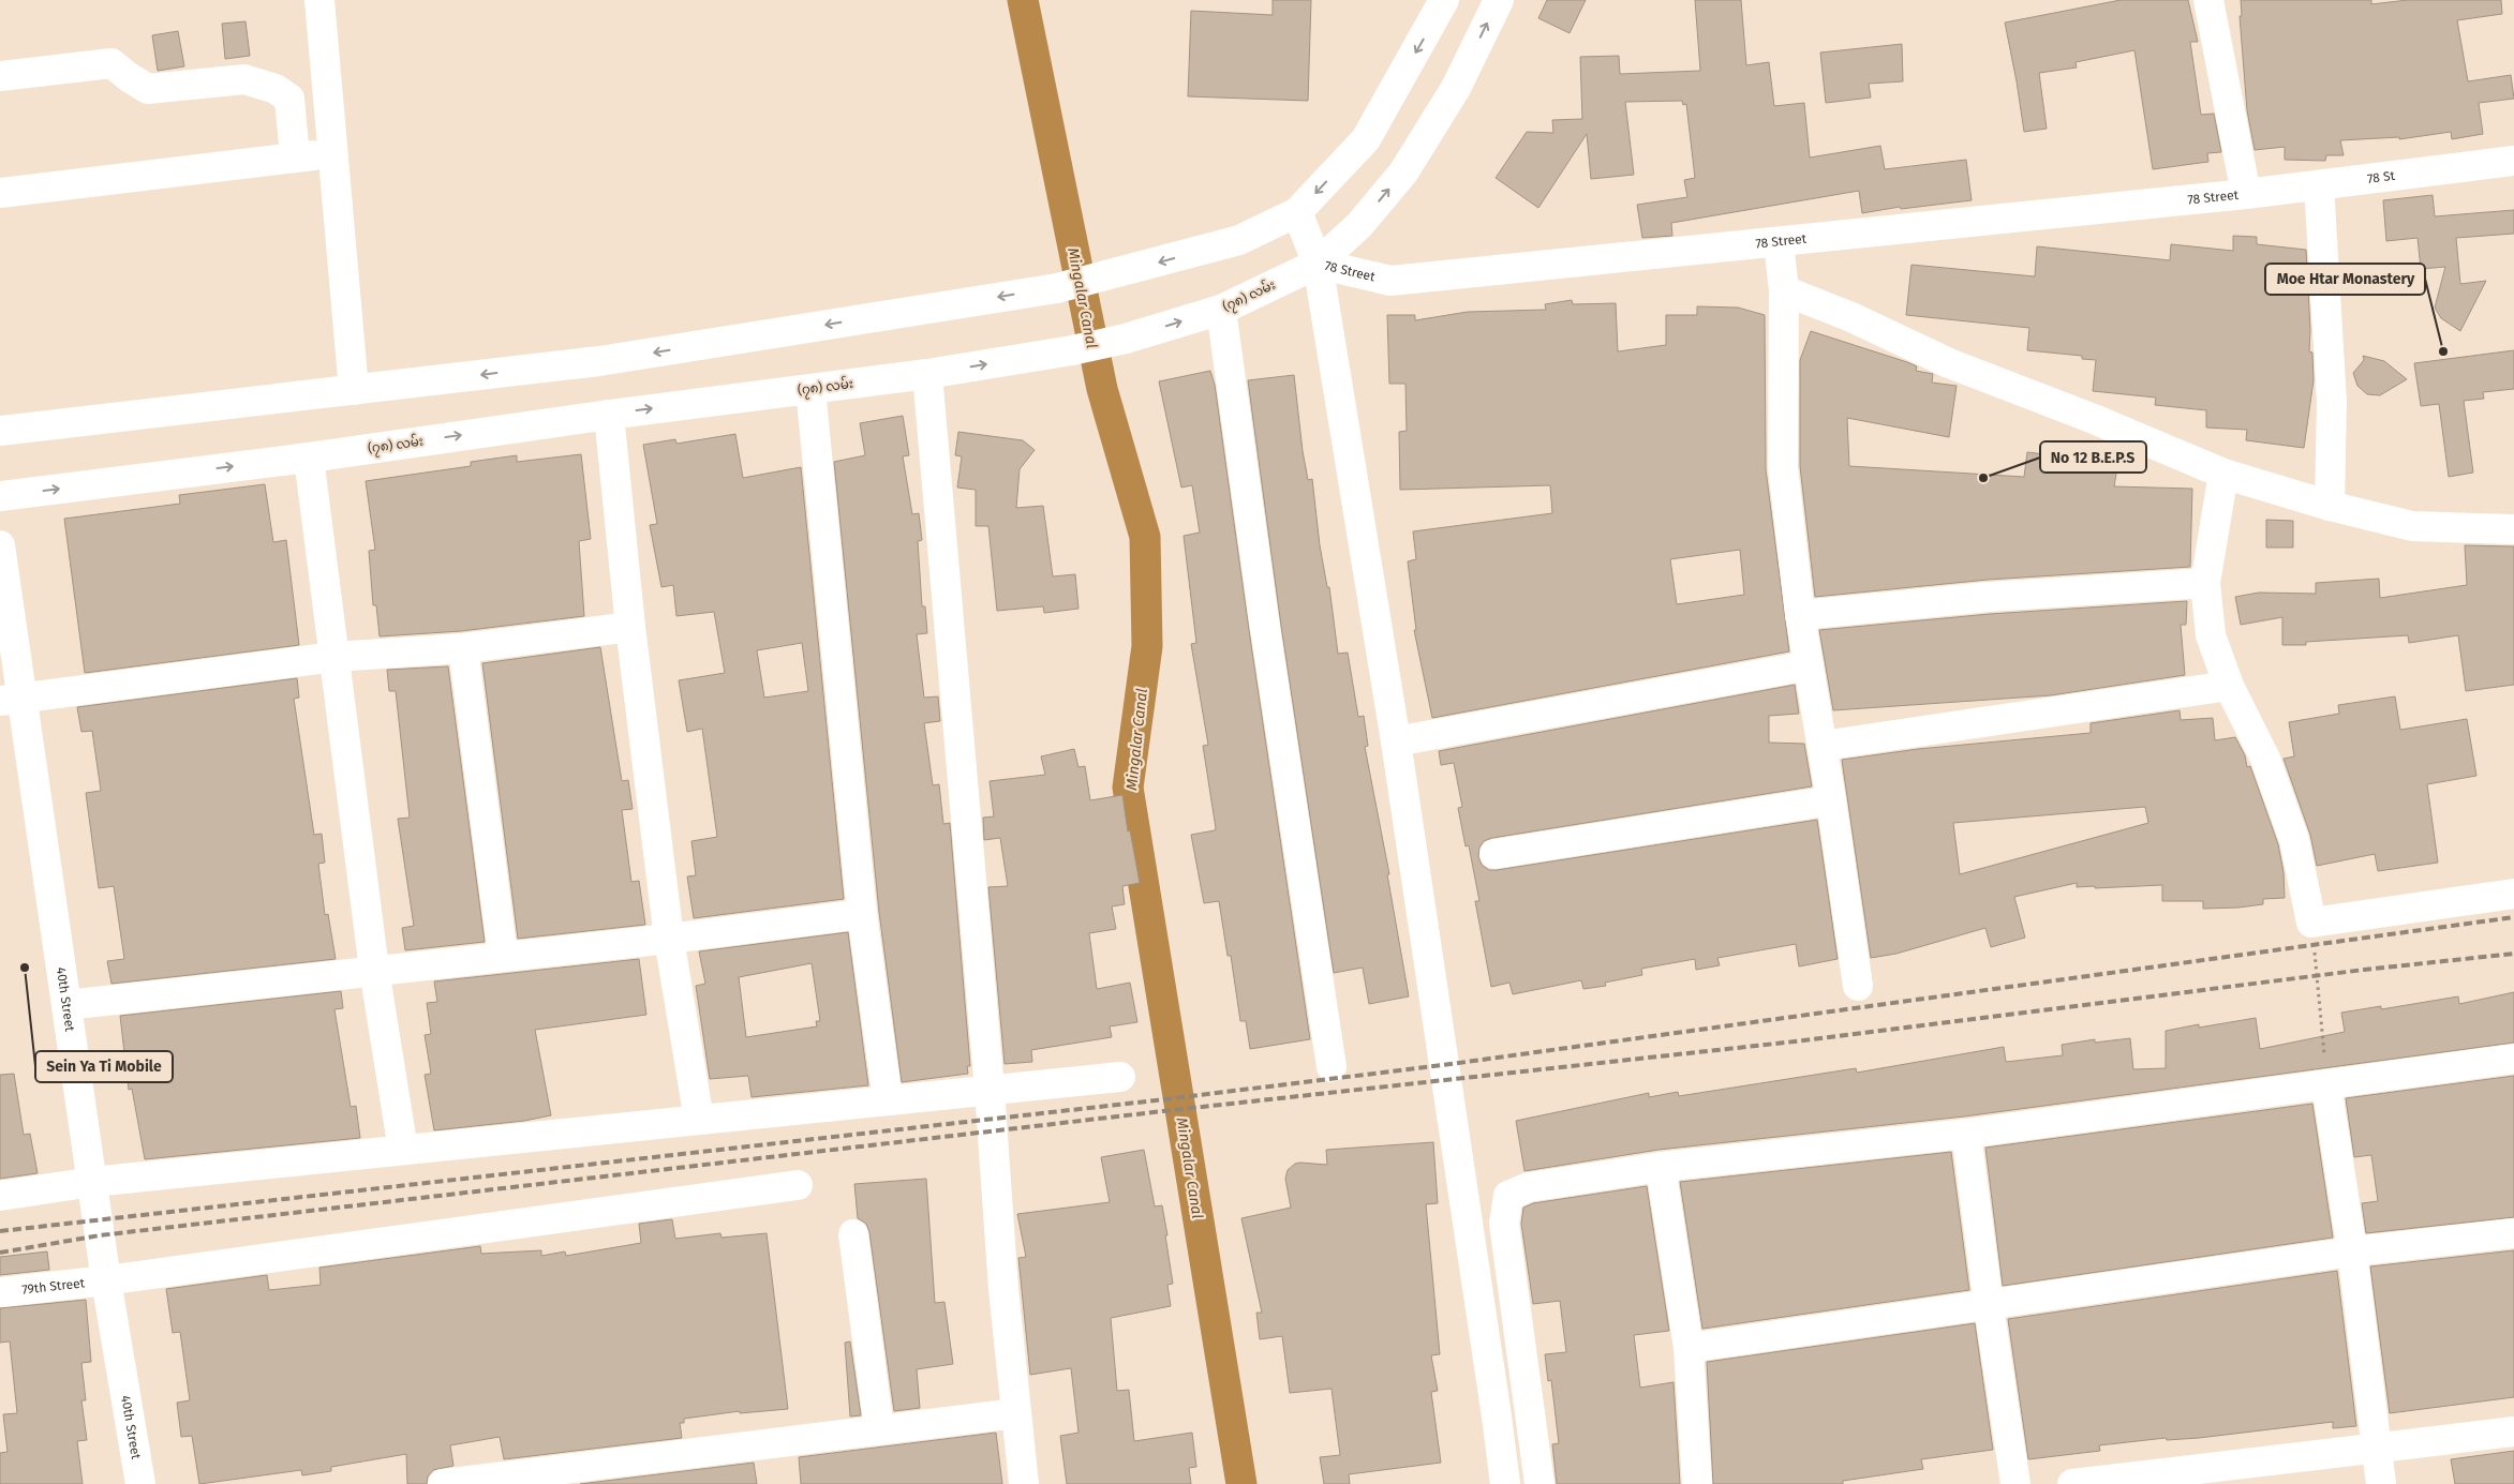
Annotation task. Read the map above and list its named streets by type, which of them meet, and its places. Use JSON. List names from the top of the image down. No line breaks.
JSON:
{"streets":{"street":["78 St","78 Street","(၇၈) လမ်း","40th Street","79th Street"]},"crossings":[["78 St","78 Street"],["78 Street","(၇၈) လမ်း"],["40th Street","79th Street"]],"water":["Mingalar Canal"],"places":["Moe Htar Monastery","No 12 B.E.P.S","Sein Ya Ti Mobile"]}
